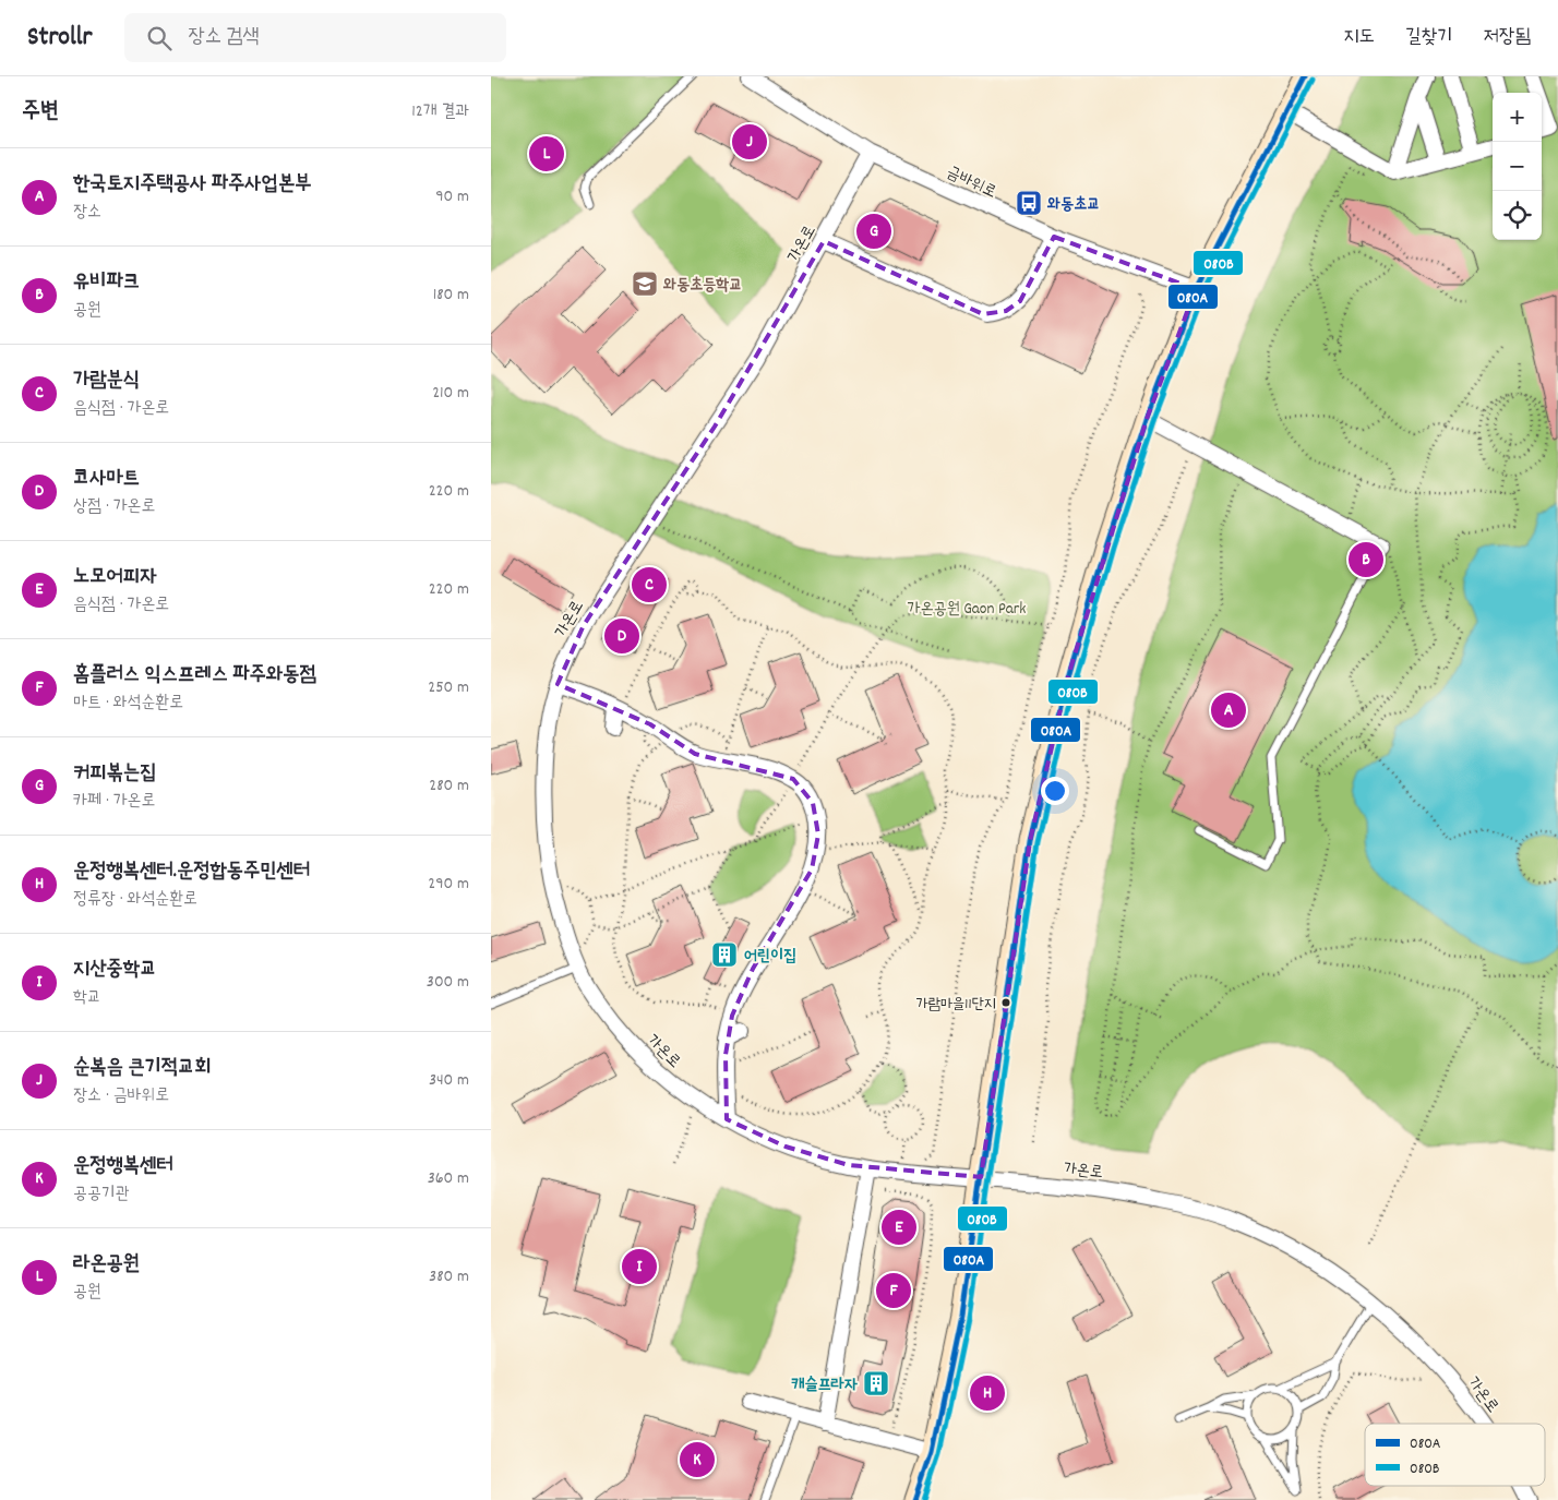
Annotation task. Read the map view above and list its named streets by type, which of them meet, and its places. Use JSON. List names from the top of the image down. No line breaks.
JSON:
{"streets":{"street":["금바위로","가온로"]},"crossings":[["금바위로","가온로"]],"parks":["가온공원 Gaon Park"],"places":{"bus stop":["와동초교"],"school or university":["와동초등학교"],"building":["어린이집","캐슬프라자"],"other":["가람마을11단지"]},"lines":["transit line 080A","transit line 080B"],"legend":["080A","080B"],"page":{"header":"Strollr","search":"장소 검색","nav":["지도","길찾기","저장됨"],"heading":["주변","12개 결과"],"map_buttons":["+","−"],"pins":["J","L","G","B","C","D","A","E","I","F","H","K"],"list":[{"mark":"A","name":"한국토지주택공사 파주사업본부","note":"장소","value":"90 m"},{"mark":"B","name":"유비파크","note":"공원","value":"180 m"},{"mark":"C","name":"가람분식","note":"음식점 · 가온로","value":"210 m"},{"mark":"D","name":"코사마트","note":"상점 · 가온로","value":"220 m"},{"mark":"E","name":"노모어피자","note":"음식점 · 가온로","value":"220 m"},{"mark":"F","name":"홈플러스 익스프레스 파주와동점","note":"마트 · 와석순환로","value":"250 m"},{"mark":"G","name":"커피볶는집","note":"카페 · 가온로","value":"280 m"},{"mark":"H","name":"운정행복센터.운정합동주민센터","note":"정류장 · 와석순환로","value":"290 m"},{"mark":"I","name":"지산중학교","note":"학교","value":"300 m"},{"mark":"J","name":"순복음 큰기적교회","note":"장소 · 금바위로","value":"340 m"},{"mark":"K","name":"운정행복센터","note":"공공기관","value":"360 m"},{"mark":"L","name":"라온공원","note":"공원","value":"380 m"}]}}
